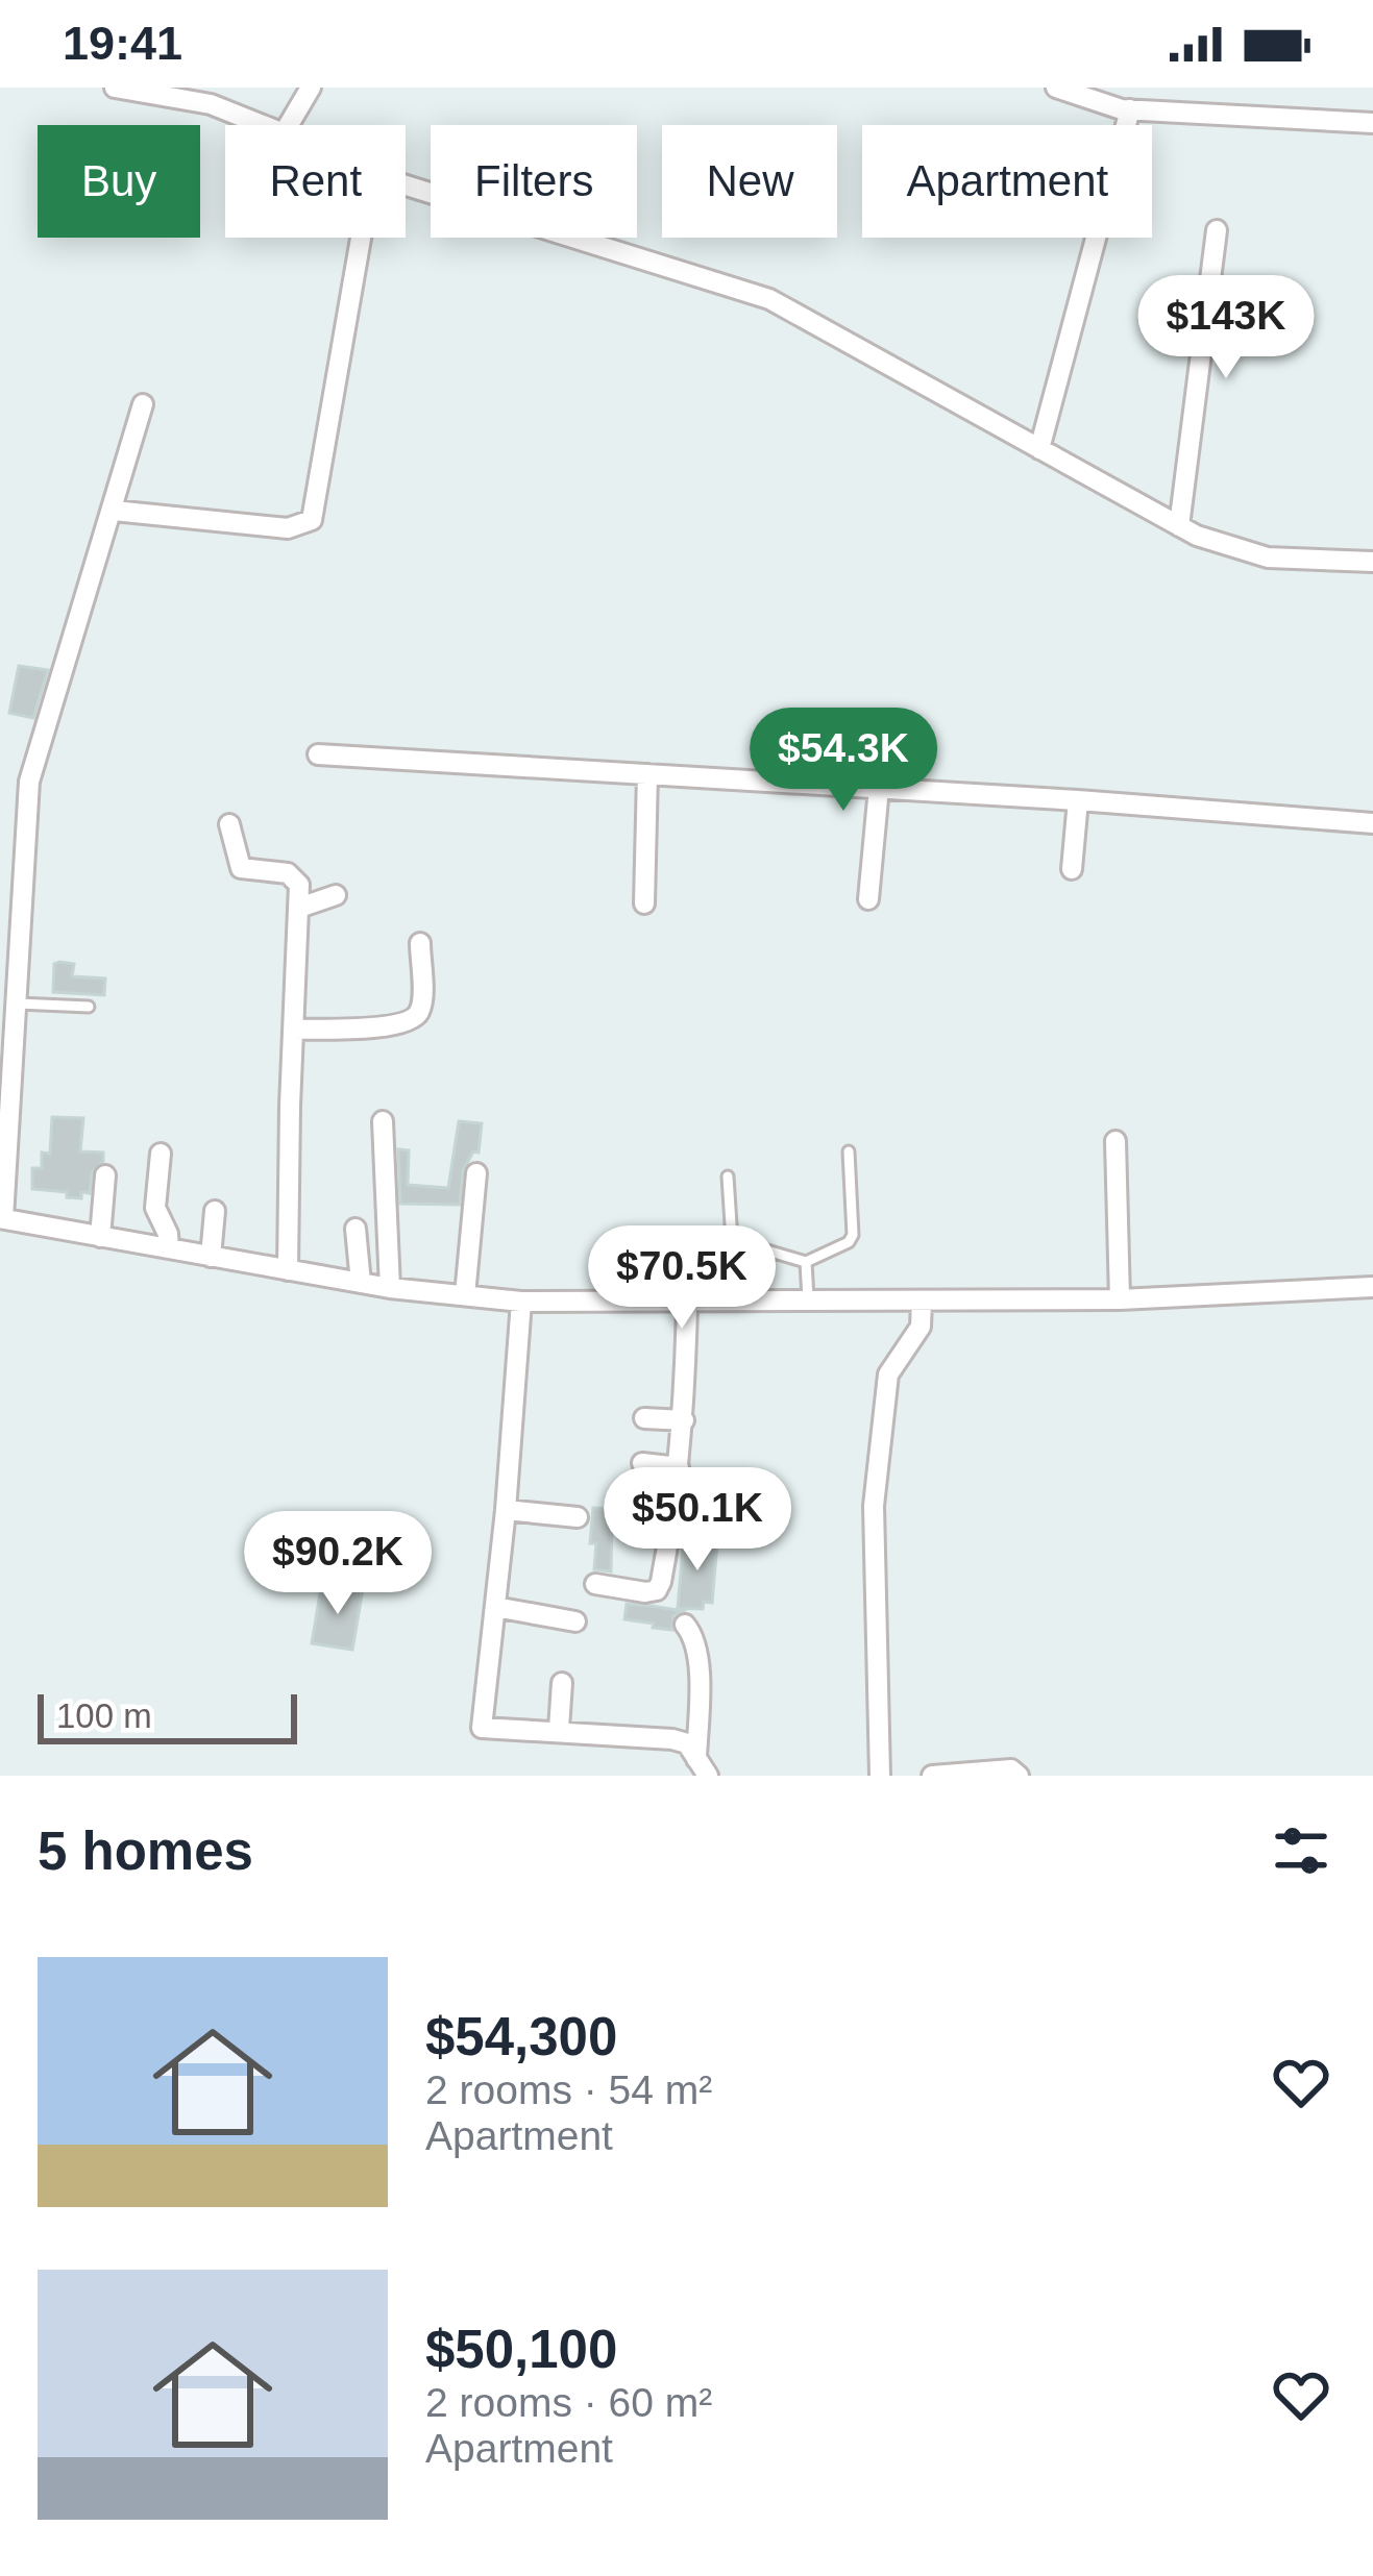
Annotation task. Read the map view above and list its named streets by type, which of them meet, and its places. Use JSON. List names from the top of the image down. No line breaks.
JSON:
{"scale_bar":"100 m","page":{"status":"19:41","chip":["Buy","Rent","Filters","New","Apartment"],"price":["$143K","$54.3K","$70.5K","$50.1K","$90.2K"],"scale":"100 m","heading":"5 homes","list":[{"name":"$54,300","note":"2 rooms · 54 m² · Apartment"},{"name":"$50,100","note":"2 rooms · 60 m² · Apartment"}]}}
